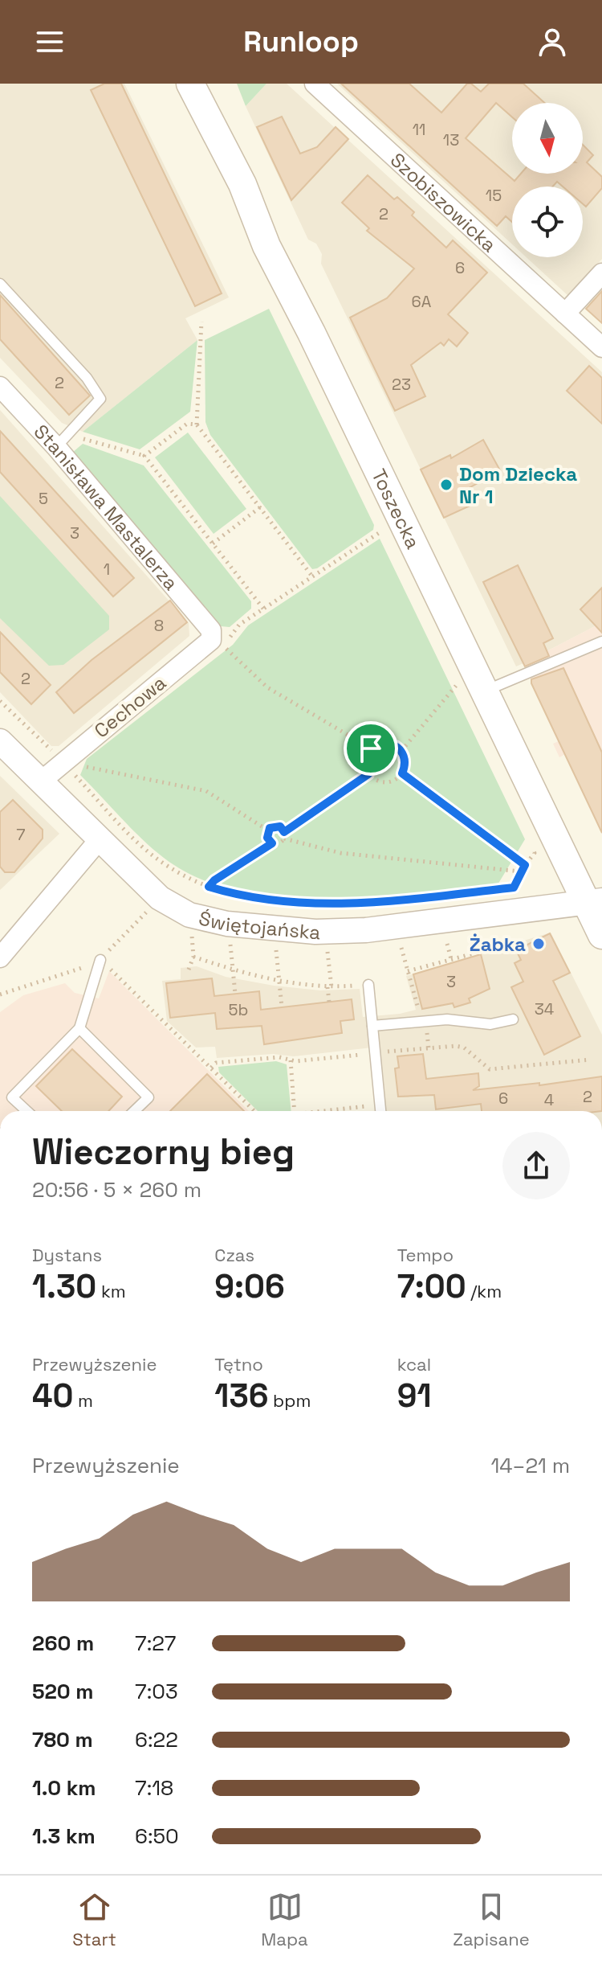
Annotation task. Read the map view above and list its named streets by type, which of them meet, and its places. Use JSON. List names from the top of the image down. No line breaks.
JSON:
{"streets":{"main road":["Toszecka"],"street":["Szobiszowicka","Stanisława Mastalerza","Cechowa","Świętojańska"]},"crossings":[["Stanisława Mastalerza","Cechowa"],["Toszecka","Świętojańska"],["Cechowa","Świętojańska"]],"places":["Dom Dziecka Nr 1","Żabka"],"house_numbers":["11","13","15","2","6","6A","2","23","5","3","1","8","2","7","3","34","5b","2","6","4"],"north":"bottom","page":{"header":"Runloop","heading":["Wieczorny bieg","20:56 · 5 × 260 m"],"stats":[["Dystans","1.30 km"],["Czas","9:06"],["Tempo","7:00 /km"],["Przewyższenie","40 m"],["Tętno","136 bpm"],["kcal","91"]],"chart":["Przewyższenie","14–21 m"],"list":[{"name":"260 m","note":"7:27"},{"name":"520 m","note":"7:03"},{"name":"780 m","note":"6:22"},{"name":"1.0 km","note":"7:18"},{"name":"1.3 km","note":"6:50"}],"tabs":["Start","Mapa","Zapisane"]}}
